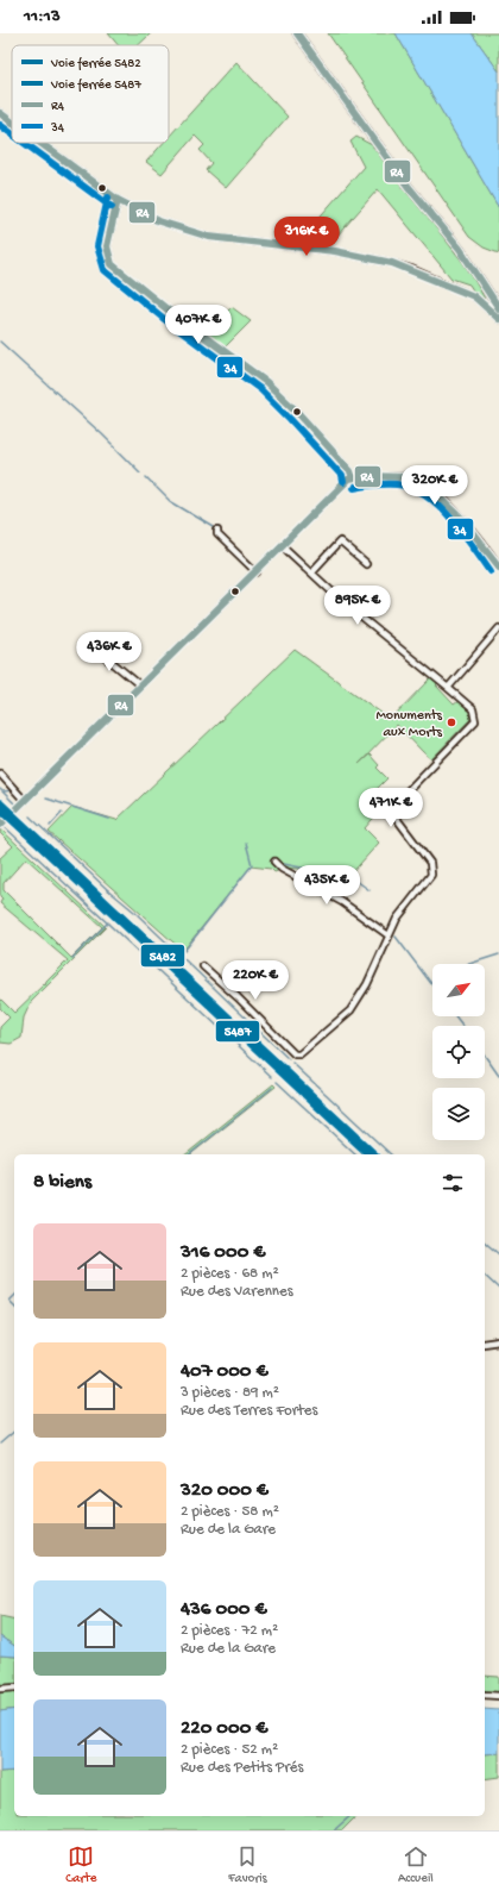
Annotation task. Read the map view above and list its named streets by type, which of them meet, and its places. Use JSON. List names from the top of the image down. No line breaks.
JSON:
{"places":["Monuments aux Morts"],"lines":["transit line R4","transit line 34","rail line 5482","rail line 5487"],"legend":["Voie ferrée 5482","Voie ferrée 5487","R4","34"],"north":"top right","page":{"status":"11:13","price":["316K €","407K €","320K €","895K €","436K €","471K €","435K €","220K €"],"heading":"8 biens","list":[{"name":"316 000 €","note":"2 pièces · 68 m² · Rue des Varennes"},{"name":"407 000 €","note":"3 pièces · 89 m² · Rue des Terres Fortes"},{"name":"320 000 €","note":"2 pièces · 58 m² · Rue de la Gare"},{"name":"436 000 €","note":"2 pièces · 72 m² · Rue de la Gare"},{"name":"220 000 €","note":"2 pièces · 52 m² · Rue des Petits Prés"}],"tabs":["Carte","Favoris","Accueil"]}}
